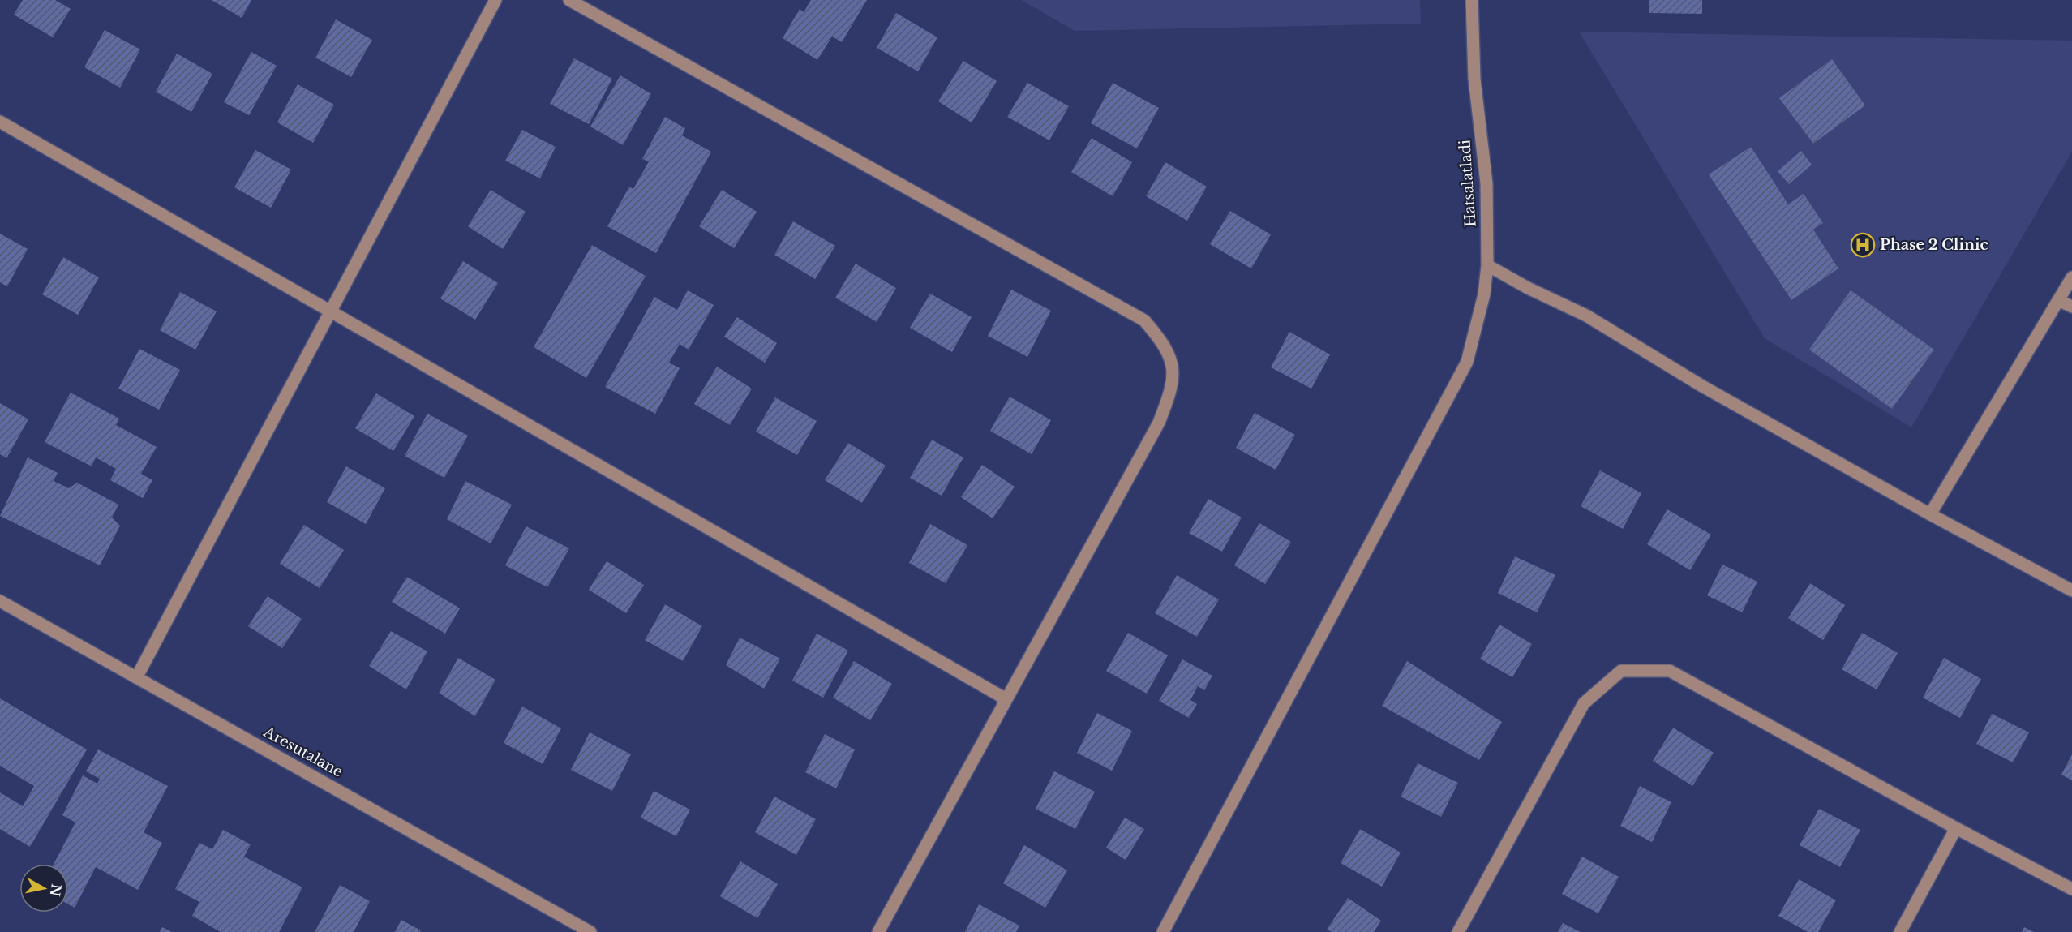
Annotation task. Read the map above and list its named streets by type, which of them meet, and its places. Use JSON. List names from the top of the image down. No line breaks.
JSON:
{"streets":{"street":["Hatsalatladi","Aresutalane"]},"places":{"hospital":["Phase 2 Clinic"]},"north":"right"}
